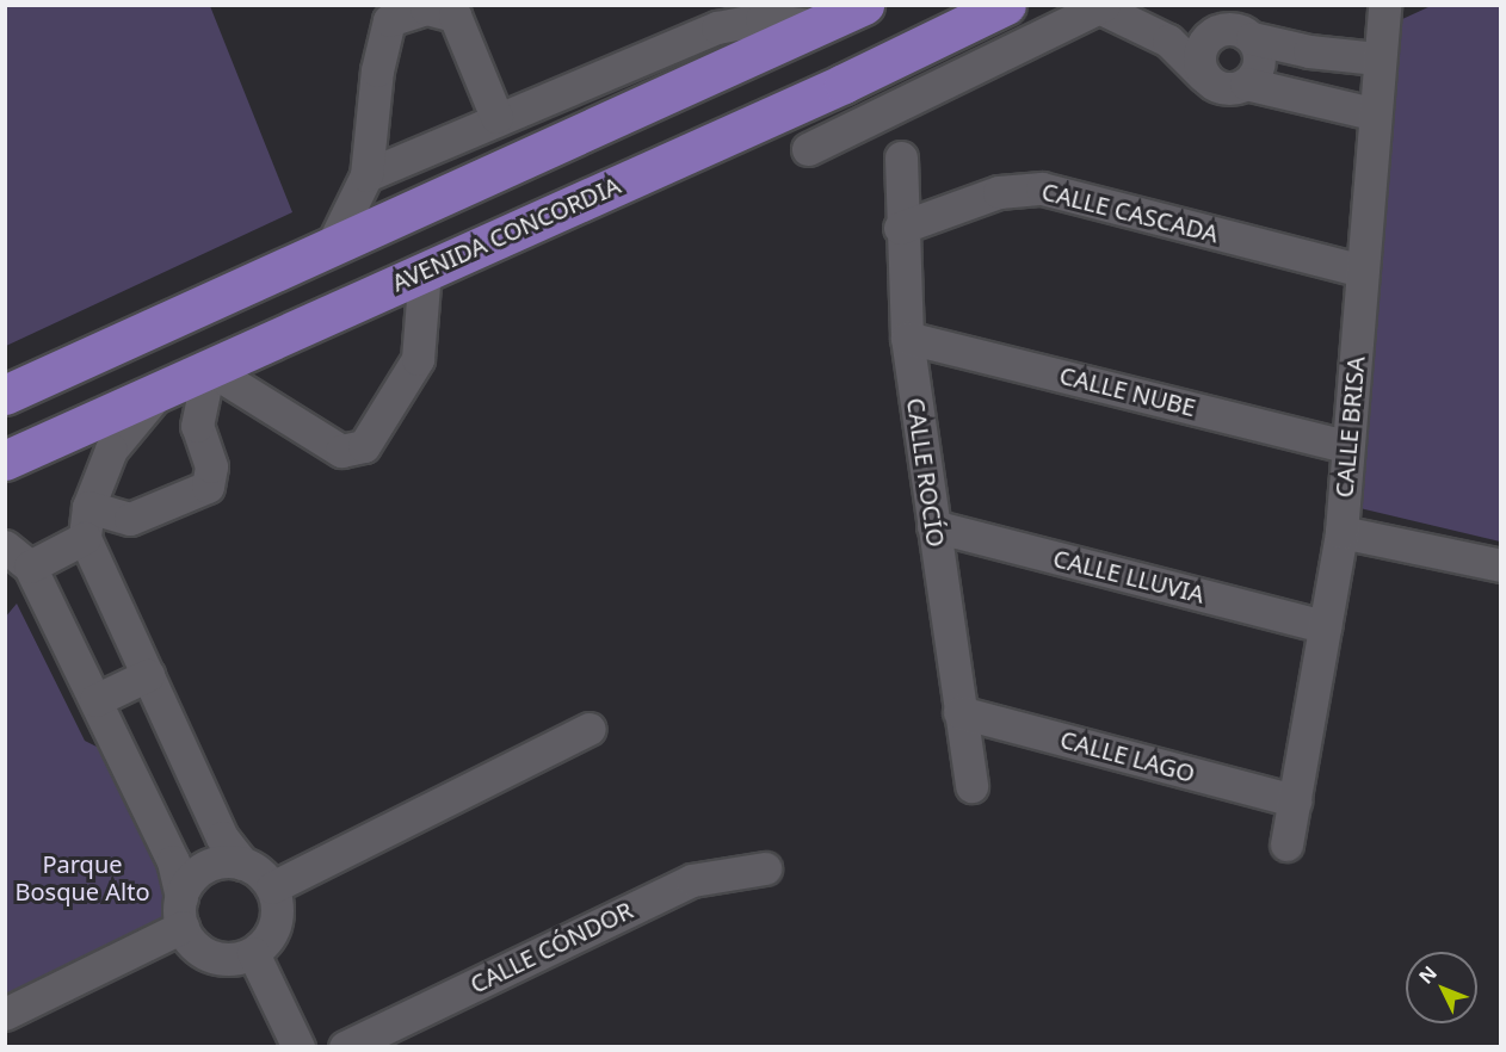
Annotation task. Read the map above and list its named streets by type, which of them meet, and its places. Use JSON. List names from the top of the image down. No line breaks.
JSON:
{"streets":{"main road":["AVENIDA CONCORDIA"],"street":["CALLE CASCADA","CALLE NUBE","CALLE BRISA","CALLE ROCÍO","CALLE LLUVIA","CALLE LAGO","CALLE CÓNDOR"]},"crossings":[["CALLE CASCADA","CALLE BRISA"],["CALLE CASCADA","CALLE ROCÍO"],["CALLE NUBE","CALLE BRISA"],["CALLE NUBE","CALLE ROCÍO"],["CALLE BRISA","CALLE LLUVIA"],["CALLE BRISA","CALLE LAGO"],["CALLE ROCÍO","CALLE LLUVIA"],["CALLE ROCÍO","CALLE LAGO"]],"parks":["Parque Bosque Alto"],"north":"top left"}
